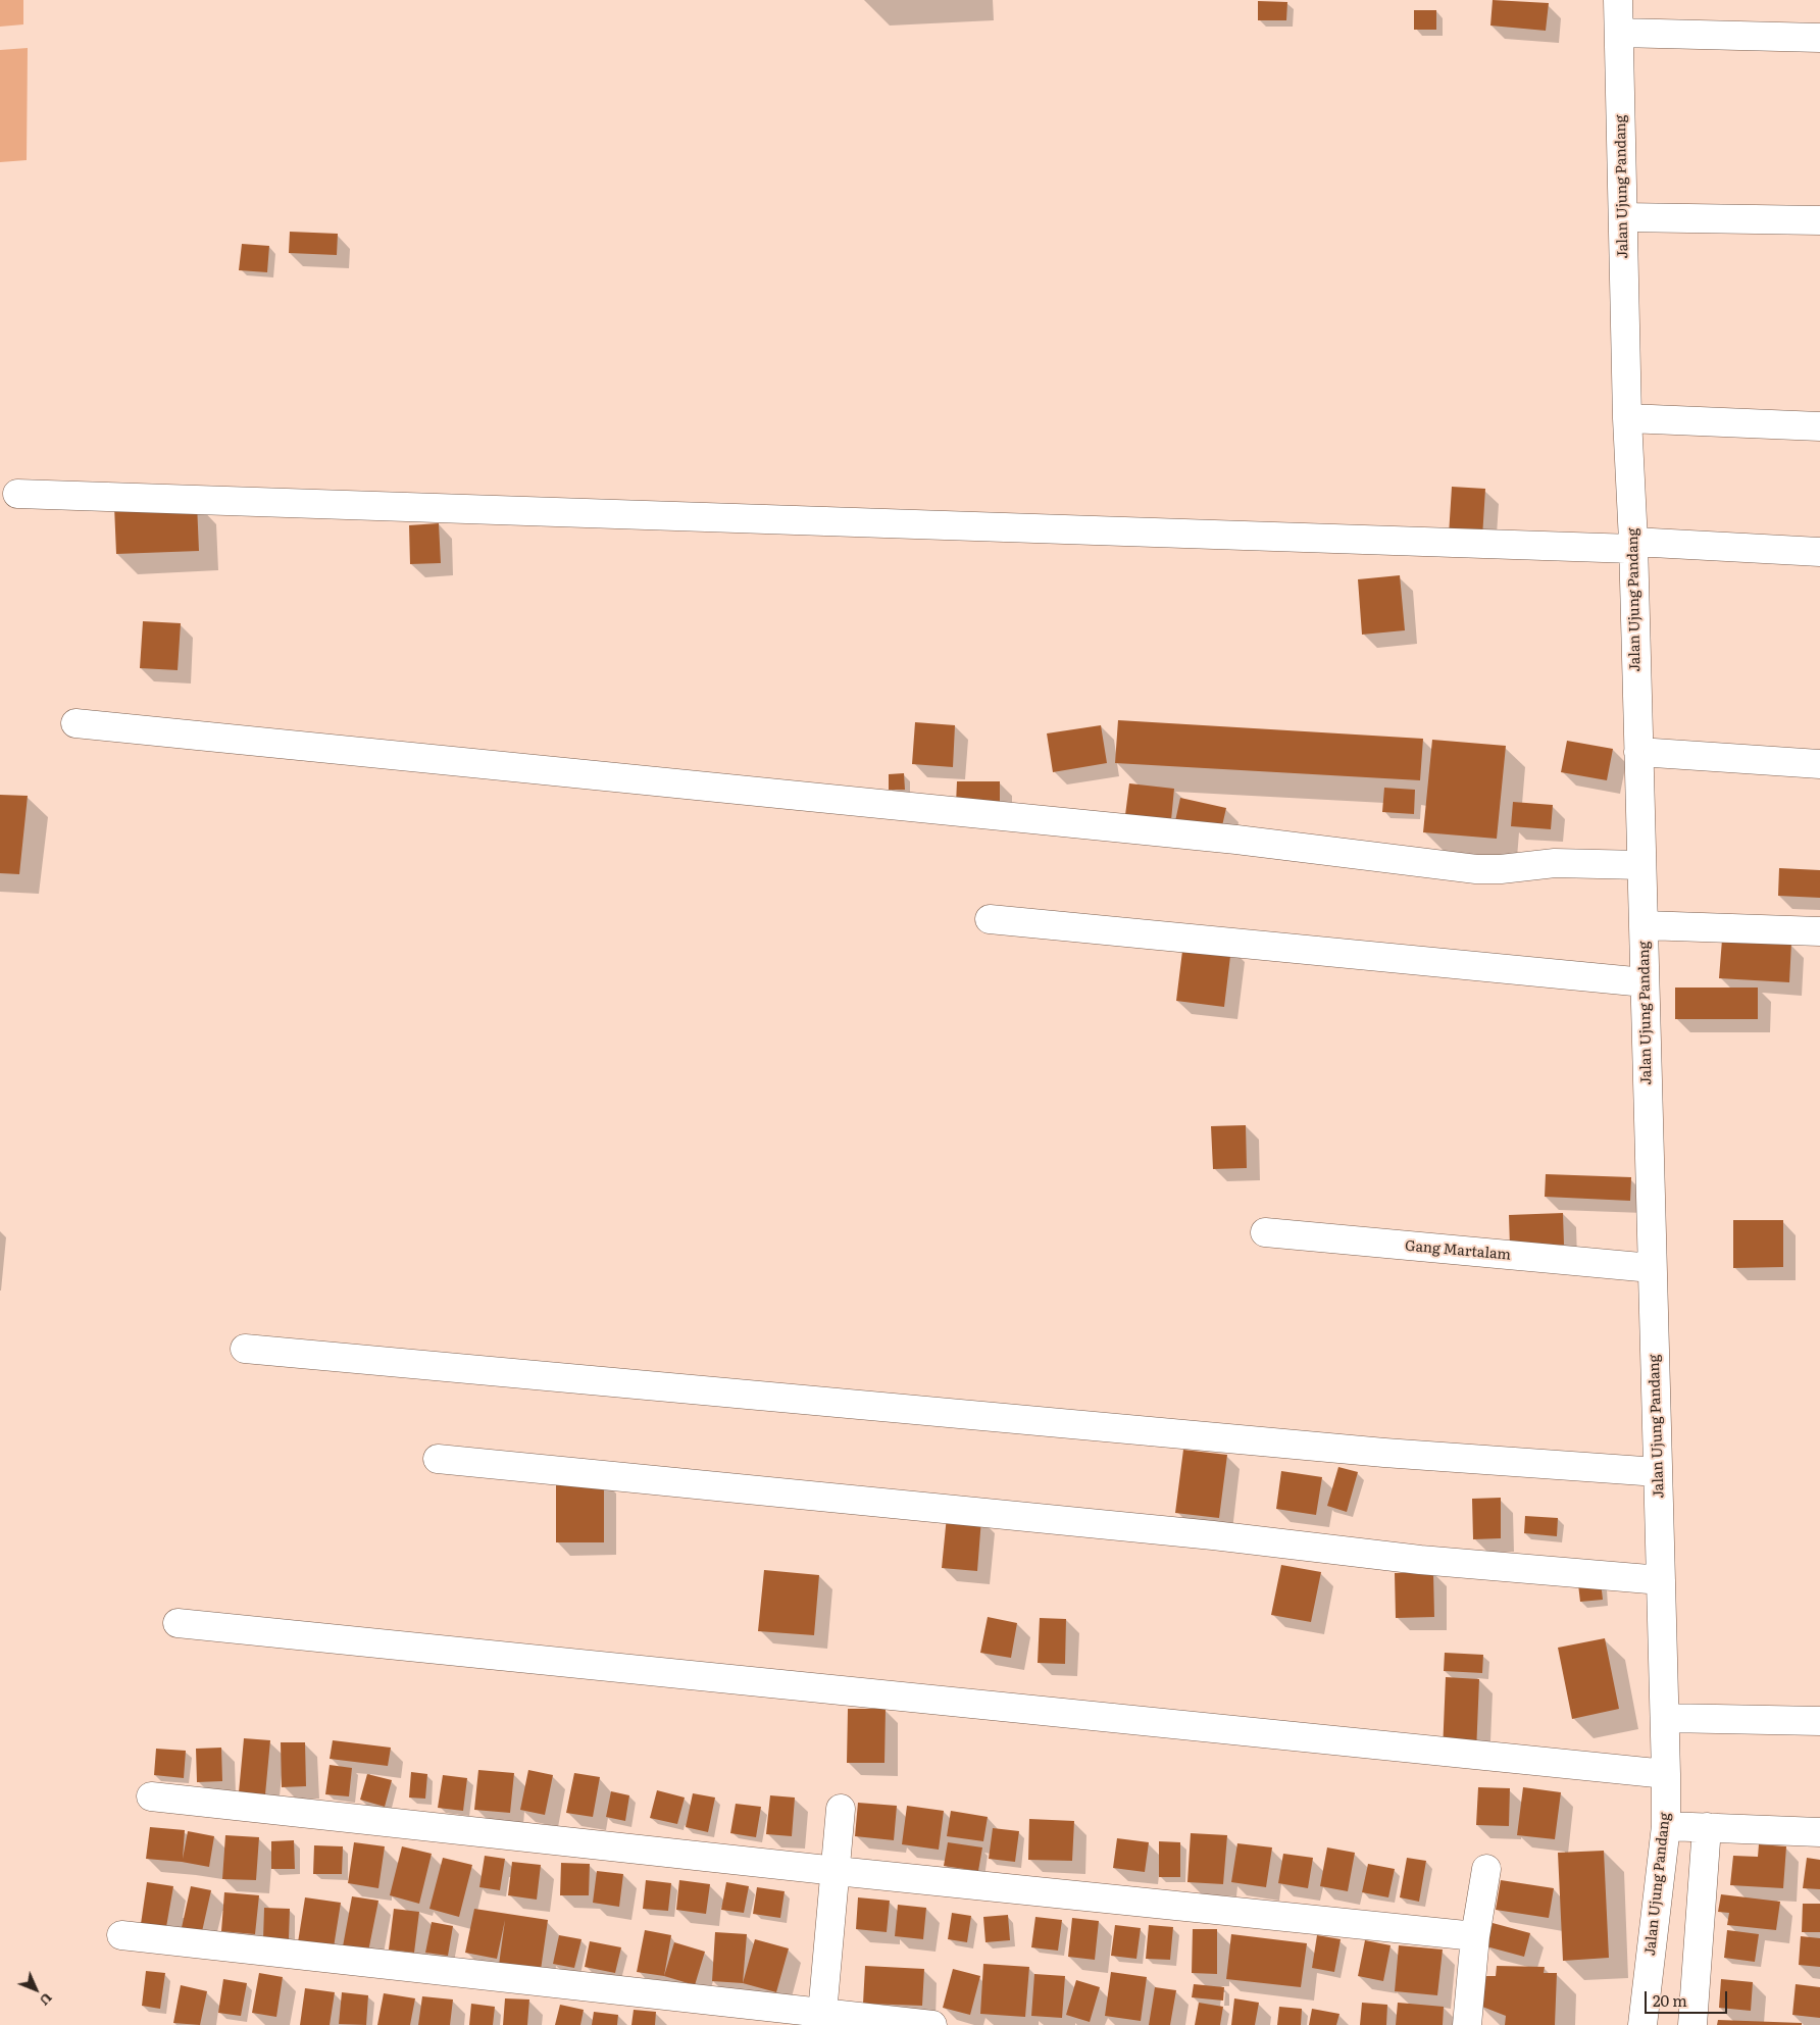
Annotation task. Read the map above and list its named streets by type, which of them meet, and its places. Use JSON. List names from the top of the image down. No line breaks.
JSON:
{"streets":{"street":["Jalan Ujung Pandang","Gang Martalam"]},"crossings":[["Jalan Ujung Pandang","Gang Martalam"]],"scale_bar":"20 m","north":"bottom right"}
